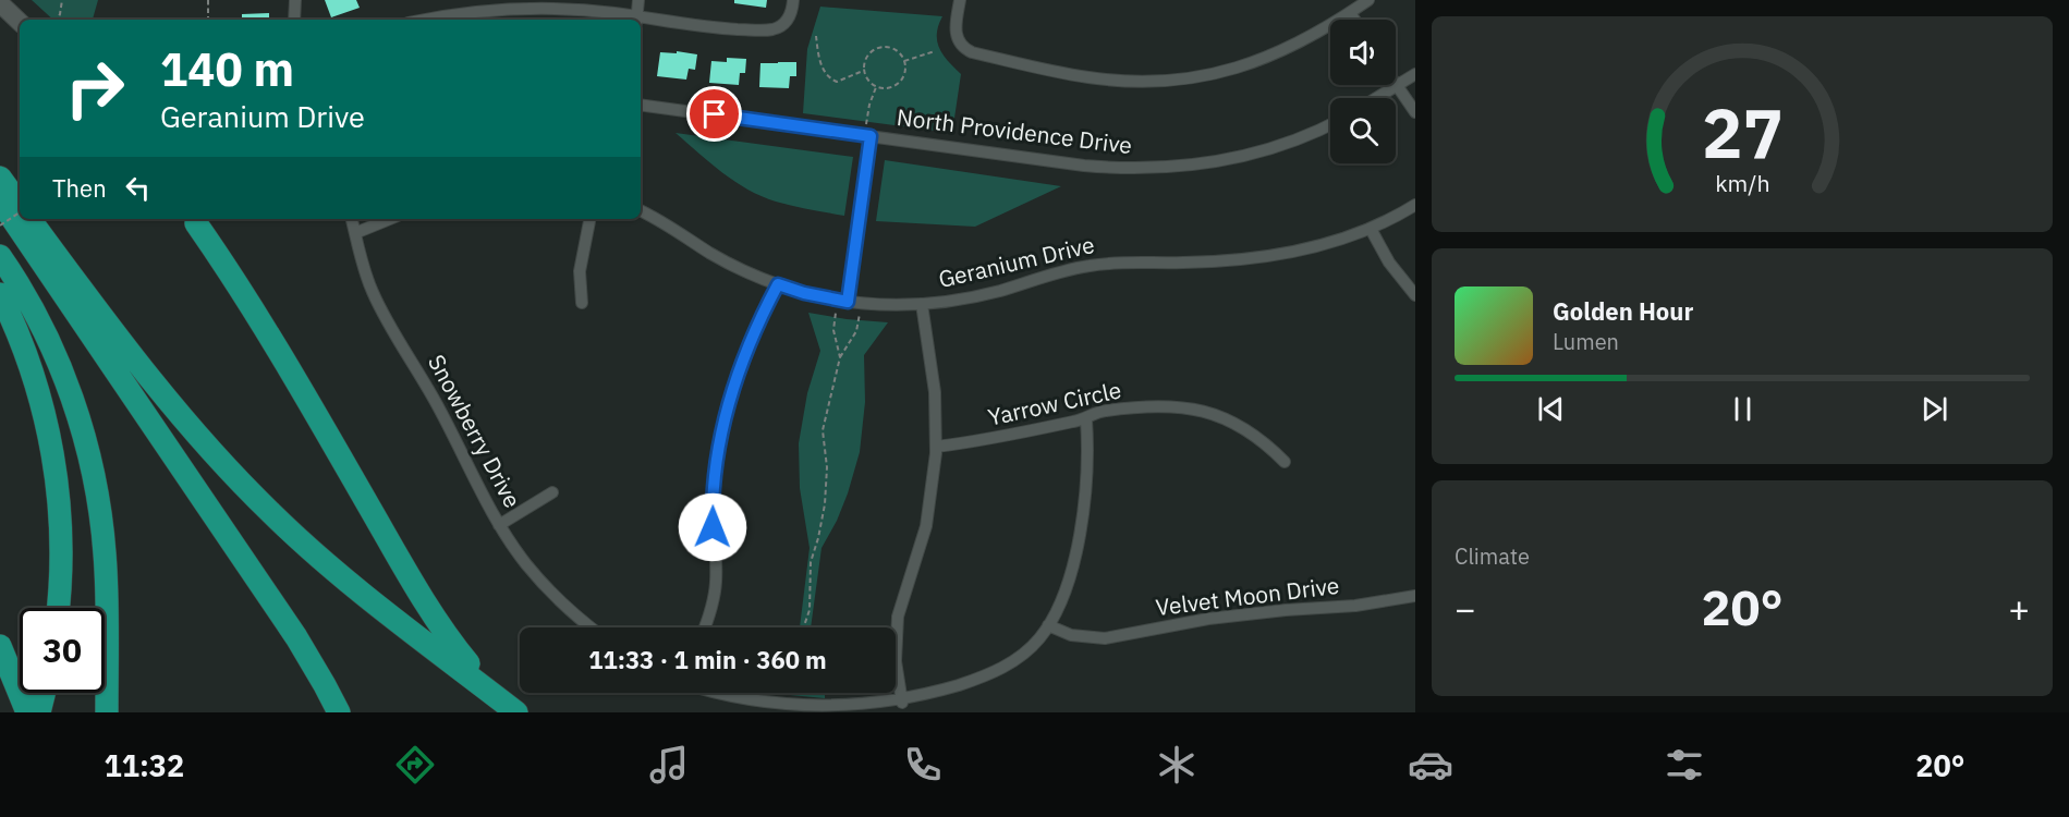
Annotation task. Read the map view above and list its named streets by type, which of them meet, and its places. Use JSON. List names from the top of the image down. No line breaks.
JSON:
{"streets":{"street":["North Providence Drive","Geranium Drive","Yarrow Circle","Snowberry Drive","Velvet Moon Drive"]},"page":{"turn":["140 m","Geranium Drive"],"then":"Then","song":["Golden Hour","Lumen"],"tile":"Climate","heat":["−","20°","+"],"limit":"30","trip":"11:33 · 1 min · 360 m","tabs":["11:32","20°"],"gauge":["27","km/h"]}}
